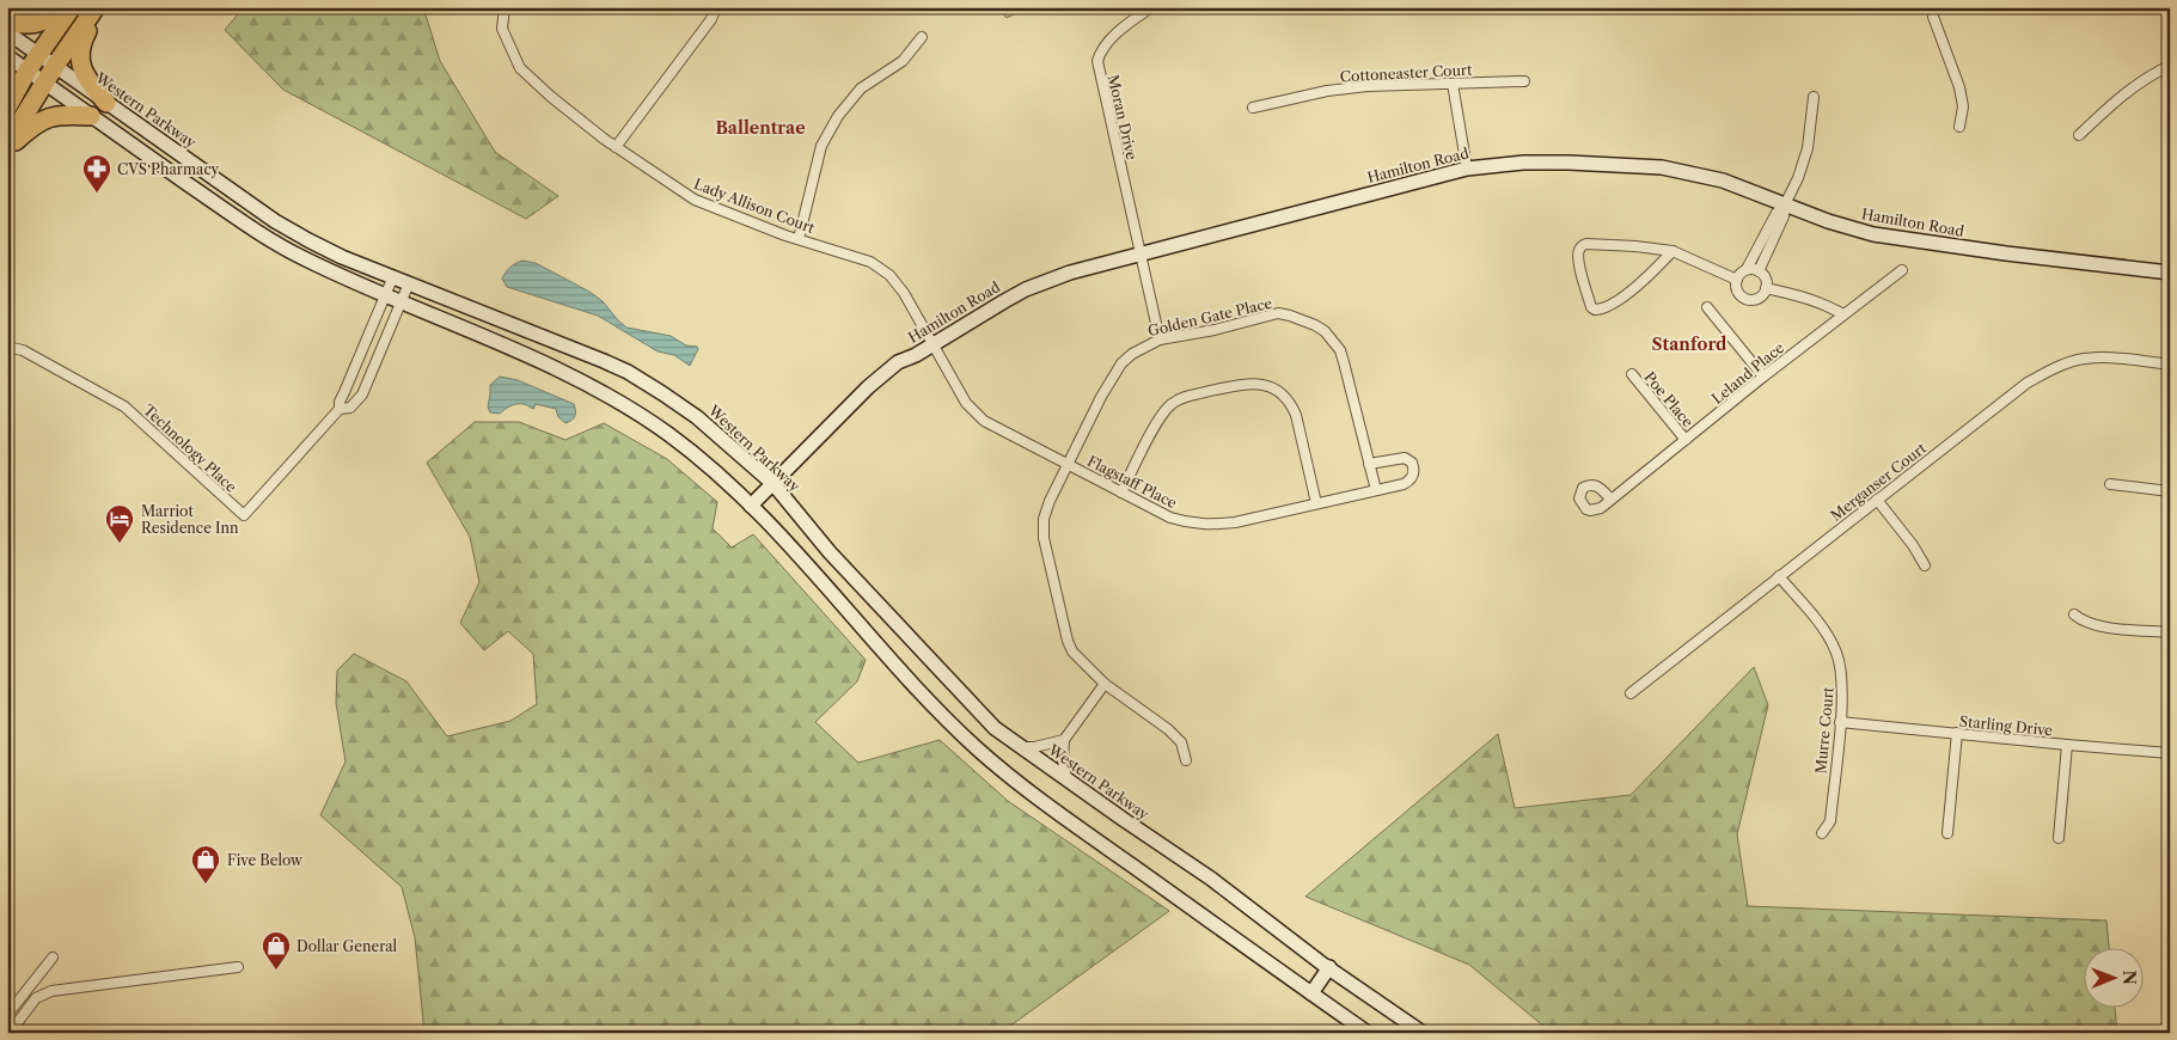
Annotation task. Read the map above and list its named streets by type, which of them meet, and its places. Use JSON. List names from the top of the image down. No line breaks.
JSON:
{"streets":{"main road":["Western Parkway","Hamilton Road"],"street":["Cottoneaster Court","Moran Drive","Lady Allison Court","Golden Gate Place","Leland Place","Poe Place","Technology Place","Flagstaff Place","Merganser Court","Starling Drive","Murre Court"]},"crossings":[["Western Parkway","Hamilton Road"],["Western Parkway","Technology Place"],["Moran Drive","Hamilton Road"],["Moran Drive","Golden Gate Place"],["Hamilton Road","Lady Allison Court"],["Hamilton Road","Flagstaff Place"],["Lady Allison Court","Flagstaff Place"],["Golden Gate Place","Flagstaff Place"],["Leland Place","Poe Place"],["Merganser Court","Murre Court"],["Starling Drive","Murre Court"]],"districts":["Ballentrae","Stanford"],"places":{"pharmacy":["CVS Pharmacy"],"hotel":["Marriot Residence Inn"],"shop":["Five Below","Dollar General"]},"north":"right"}
